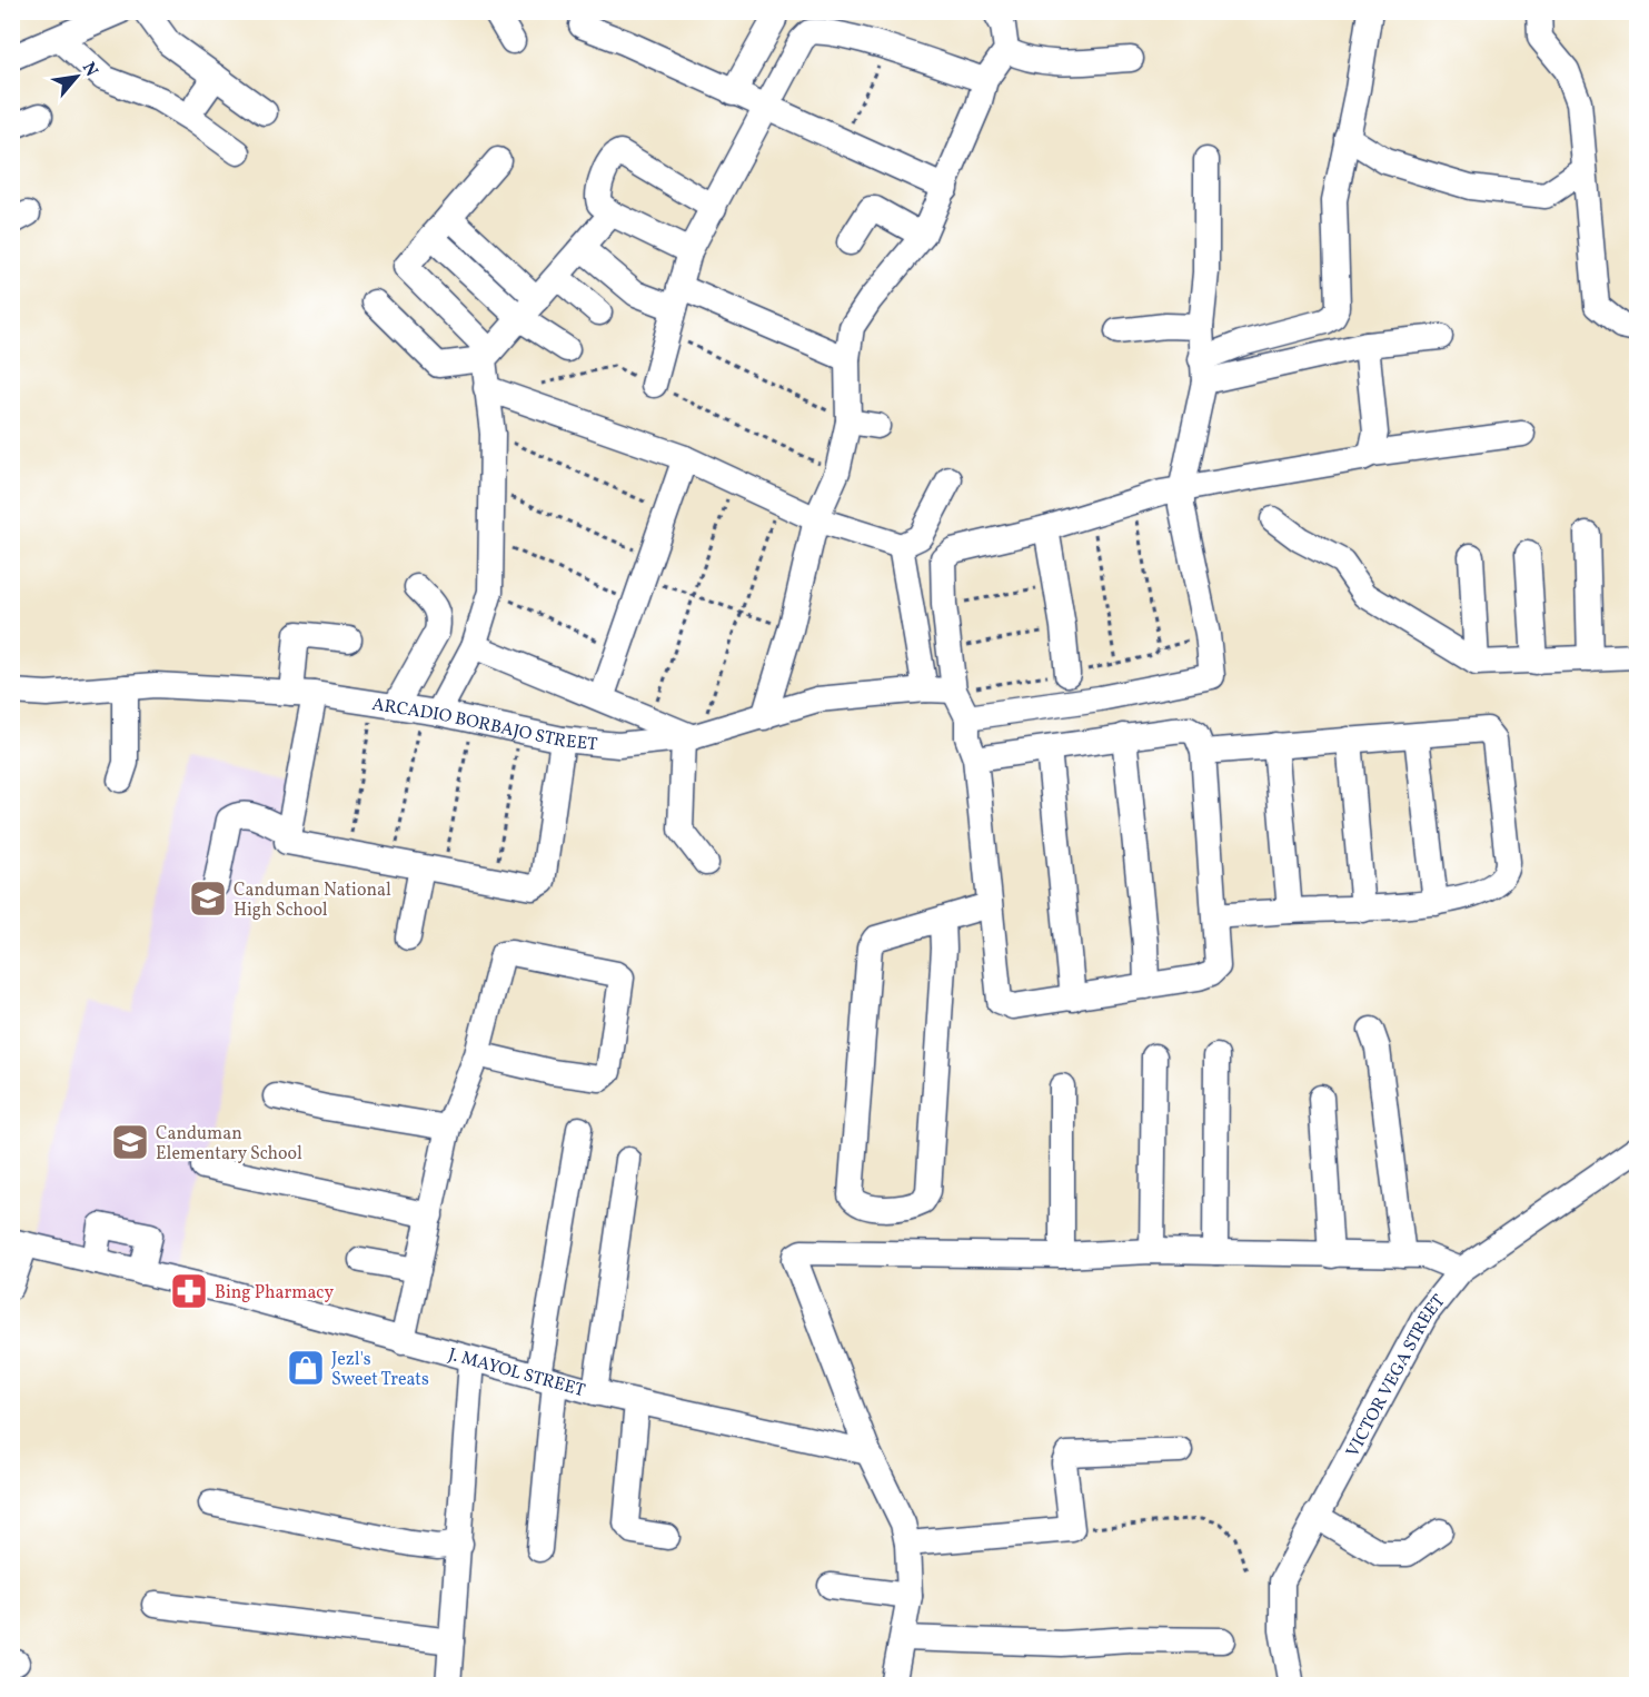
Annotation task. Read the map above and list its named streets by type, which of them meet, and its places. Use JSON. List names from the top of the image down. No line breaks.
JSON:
{"streets":{"street":["ARCADIO BORBAJO STREET","J. MAYOL STREET","VICTOR VEGA STREET"]},"places":{"school or university":["Canduman National High School","Canduman Elementary School"],"pharmacy":["Bing Pharmacy"],"shop":["Jezl's Sweet Treats"]},"north":"top right"}
